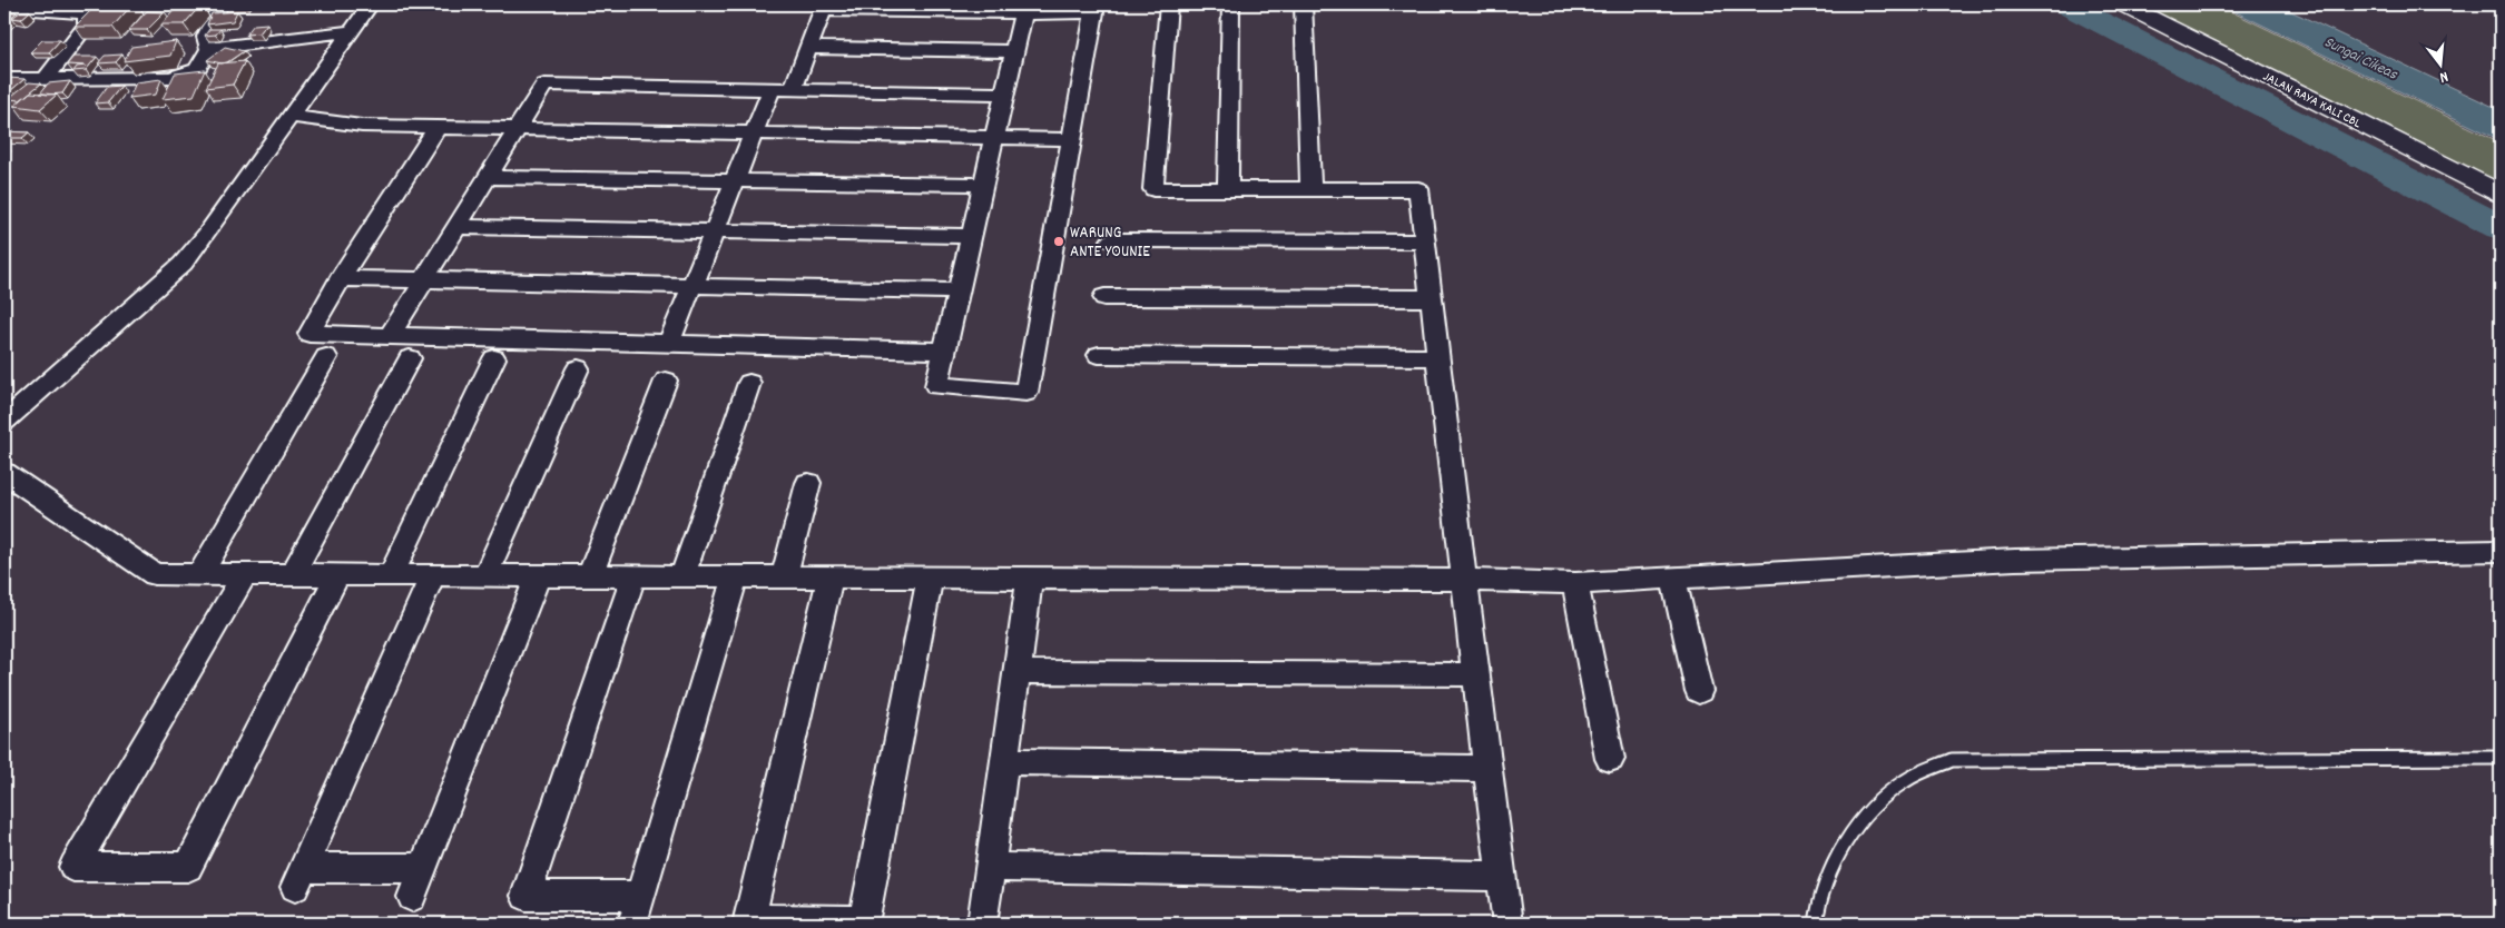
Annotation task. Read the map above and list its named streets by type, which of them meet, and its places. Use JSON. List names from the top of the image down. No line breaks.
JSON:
{"streets":{"main road":["JALAN RAYA KALI CBL"]},"water":["Sungai Cikeas"],"places":["WARUNG ANTE YOUNIE"],"north":"bottom"}
